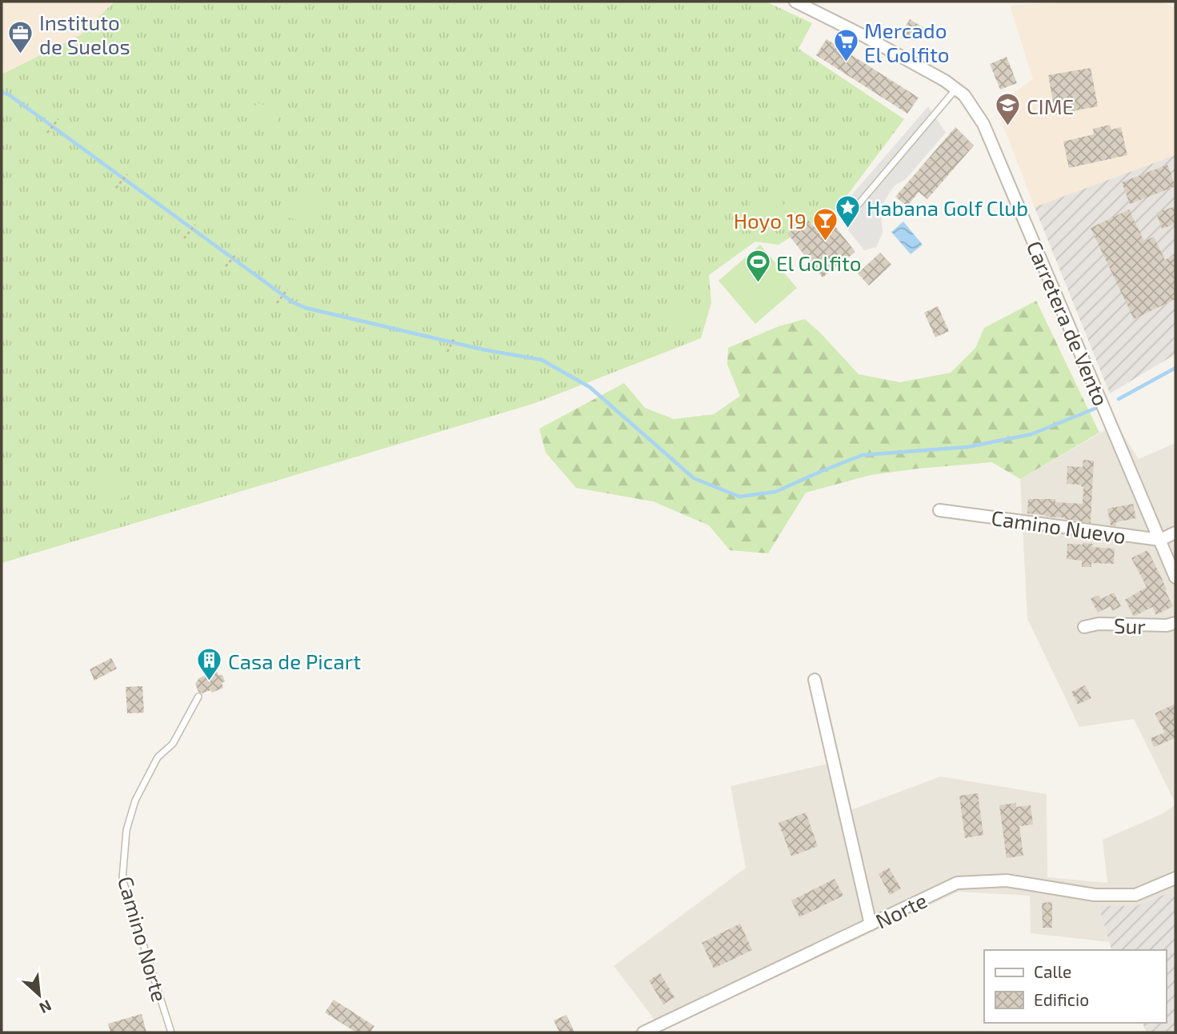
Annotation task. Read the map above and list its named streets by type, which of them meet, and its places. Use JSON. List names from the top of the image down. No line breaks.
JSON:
{"streets":{"street":["Carretera de Vento","Camino Nuevo","Sur","Norte"],"lane":["Camino Norte"]},"crossings":[["Carretera de Vento","Camino Nuevo"]],"places":{"office":["Instituto de Suelos"],"supermarket":["Mercado El Golfito"],"school or university":["CIME"],"place":["Habana Golf Club"],"bar":["Hoyo 19"],"sports":["El Golfito"],"building":["Casa de Picart"]},"legend":["Calle","Edificio"],"north":"bottom right"}
